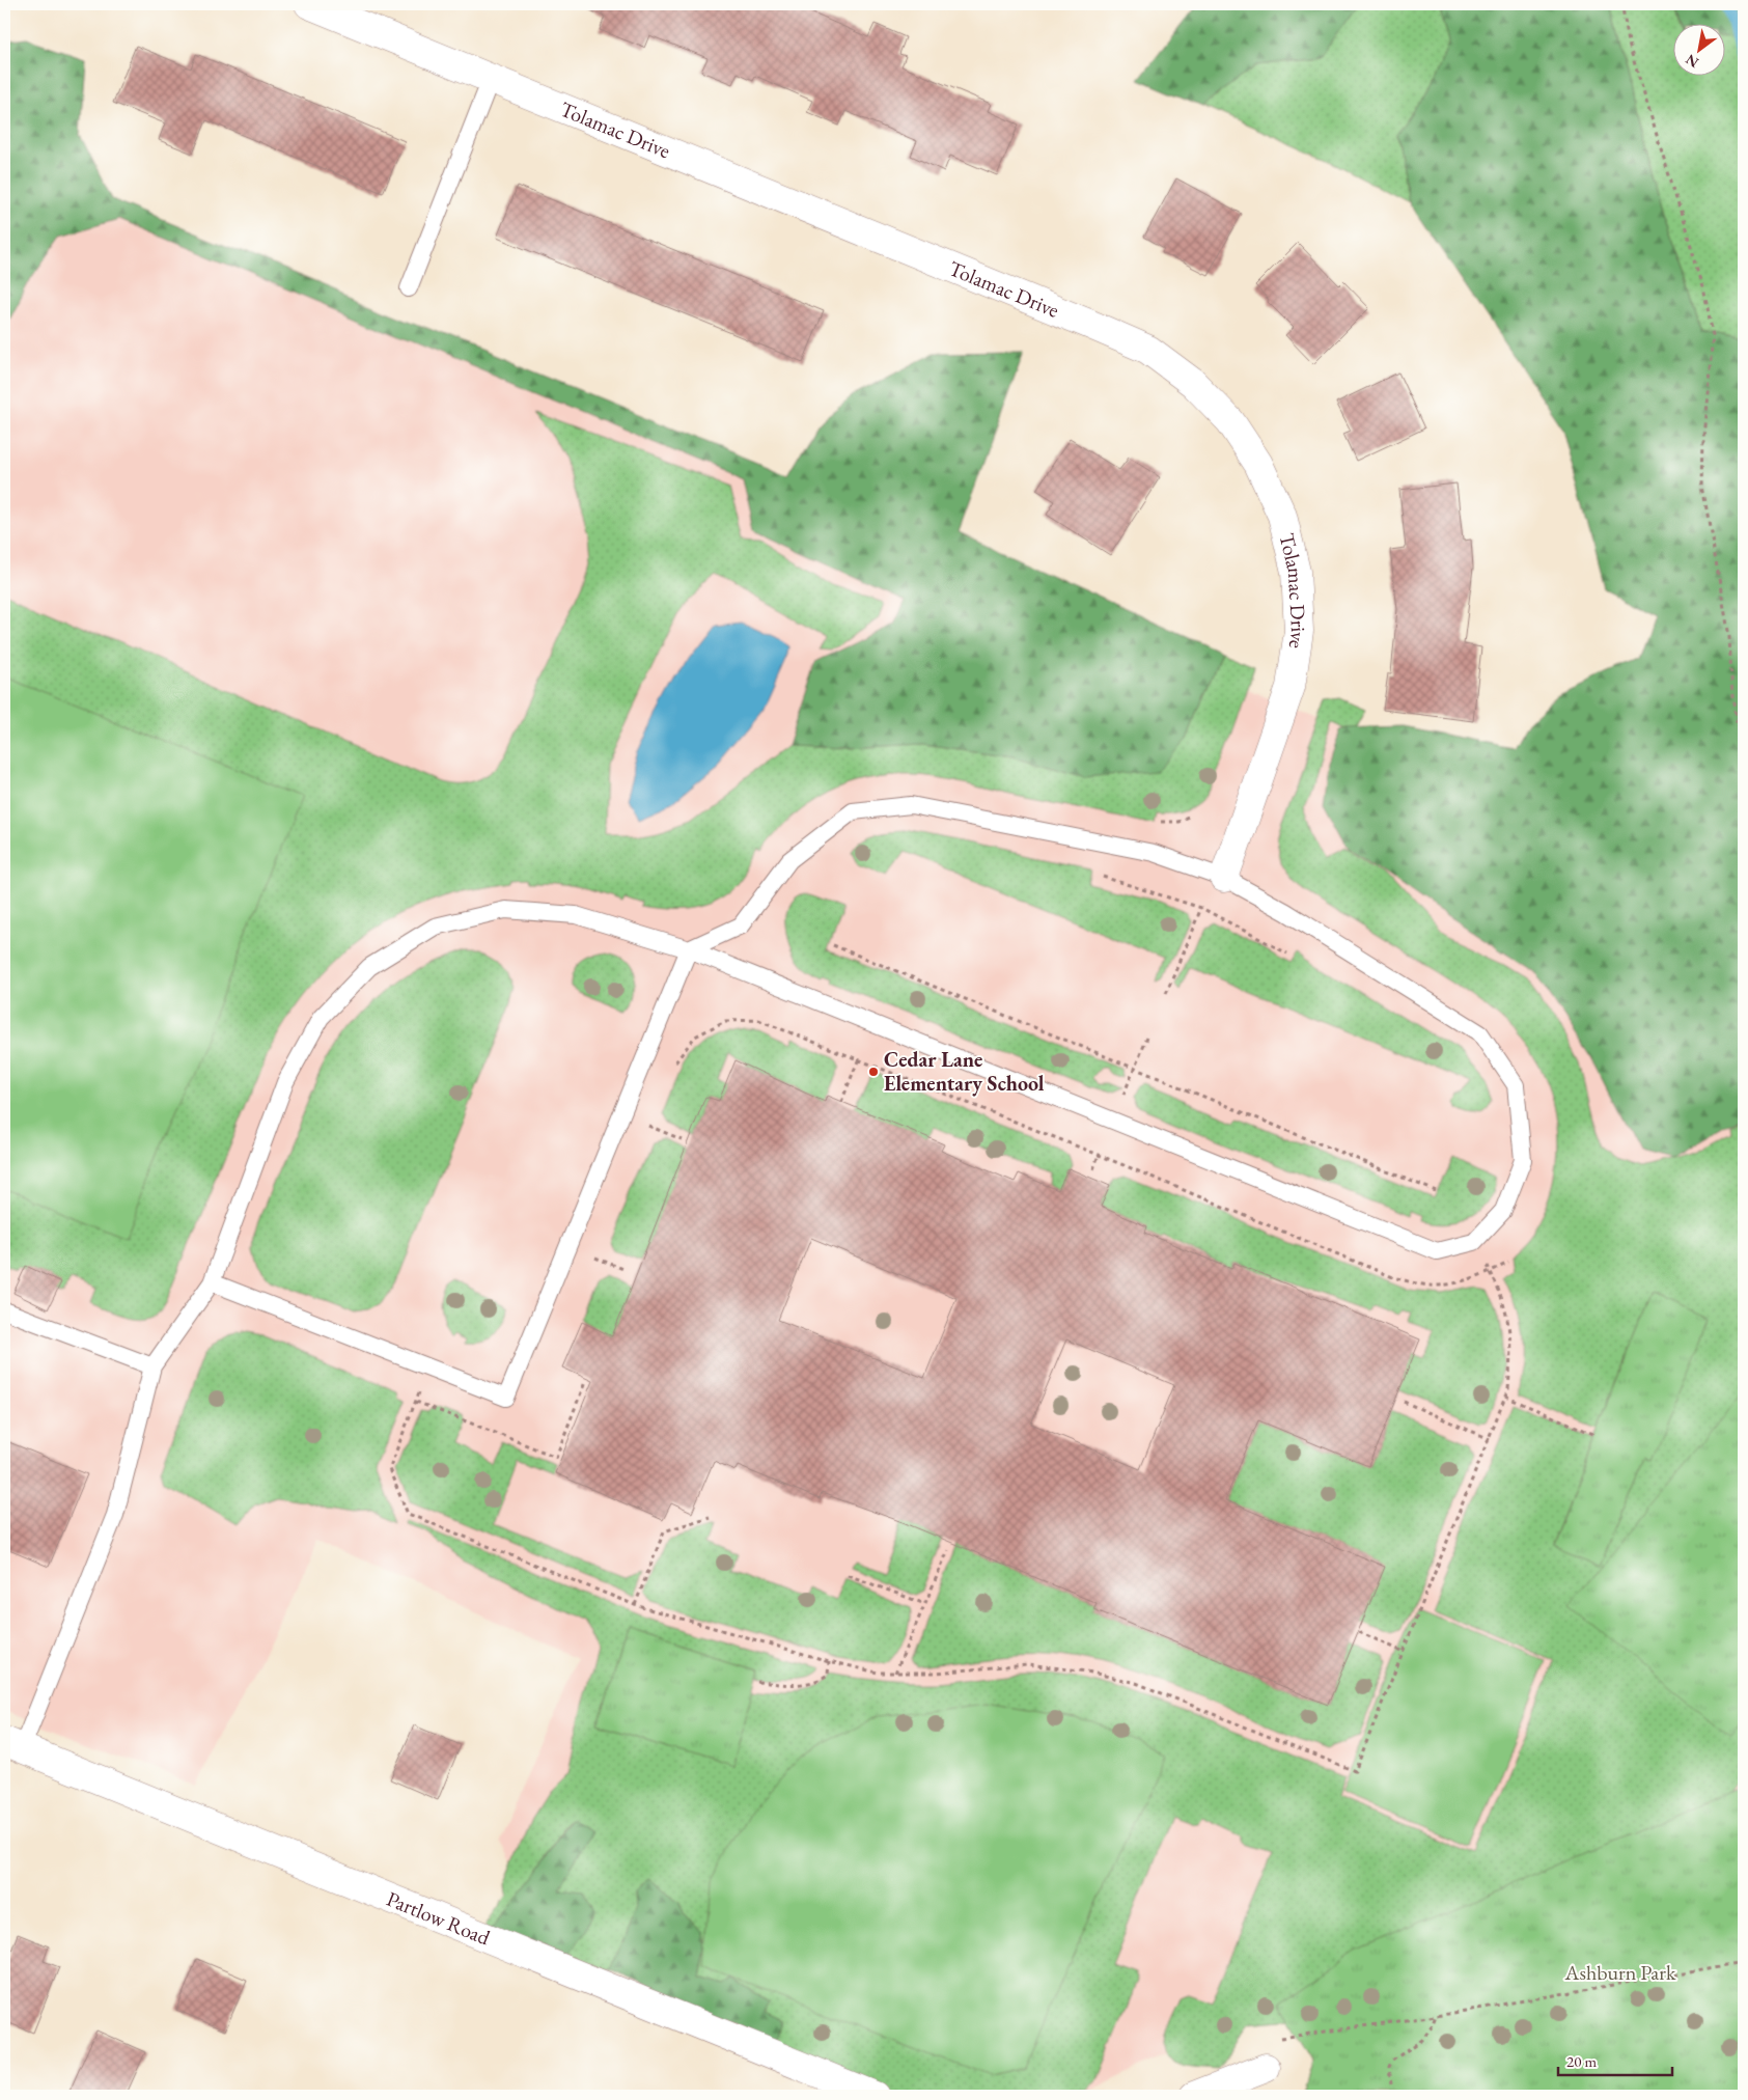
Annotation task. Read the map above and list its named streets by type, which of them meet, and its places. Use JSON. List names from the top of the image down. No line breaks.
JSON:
{"streets":{"street":["Tolamac Drive","Partlow Road"]},"parks":["Ashburn Park"],"places":["Cedar Lane Elementary School"],"scale_bar":"20 m","north":"bottom left"}
